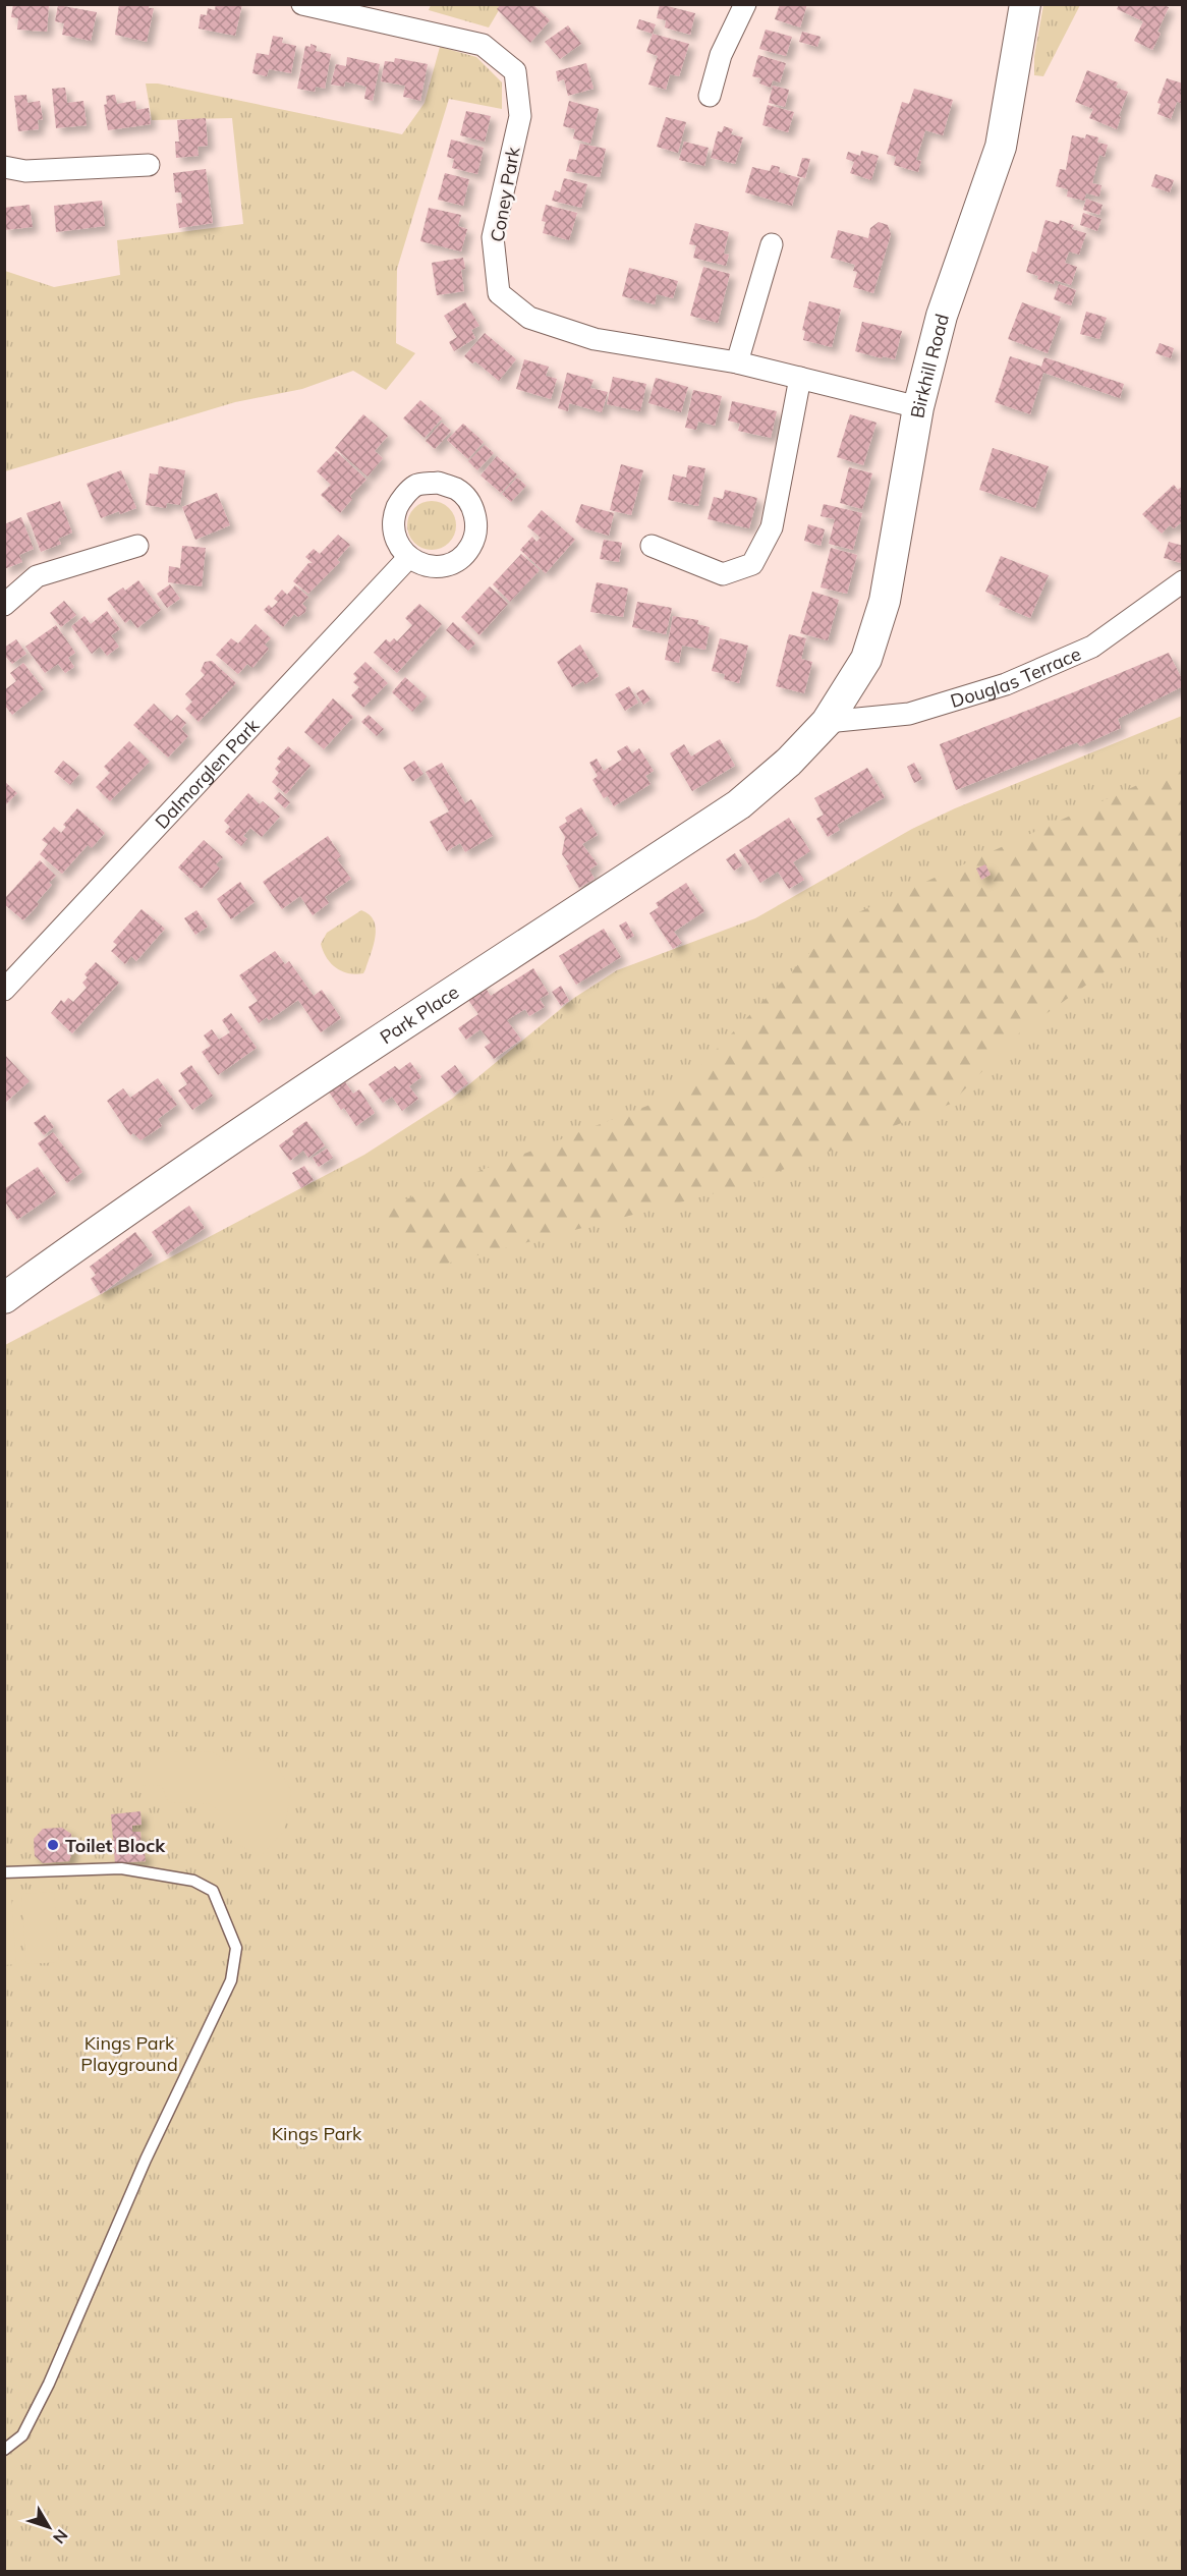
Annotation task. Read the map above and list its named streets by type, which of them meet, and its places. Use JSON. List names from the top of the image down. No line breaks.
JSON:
{"streets":{"street":["Coney Park","Birkhill Road","Douglas Terrace","Dalmorglen Park","Park Place"]},"crossings":[["Coney Park","Birkhill Road"],["Birkhill Road","Douglas Terrace"],["Birkhill Road","Park Place"],["Douglas Terrace","Park Place"]],"parks":["Kings Park Playground","Kings Park"],"places":["Toilet Block"],"north":"bottom right"}
